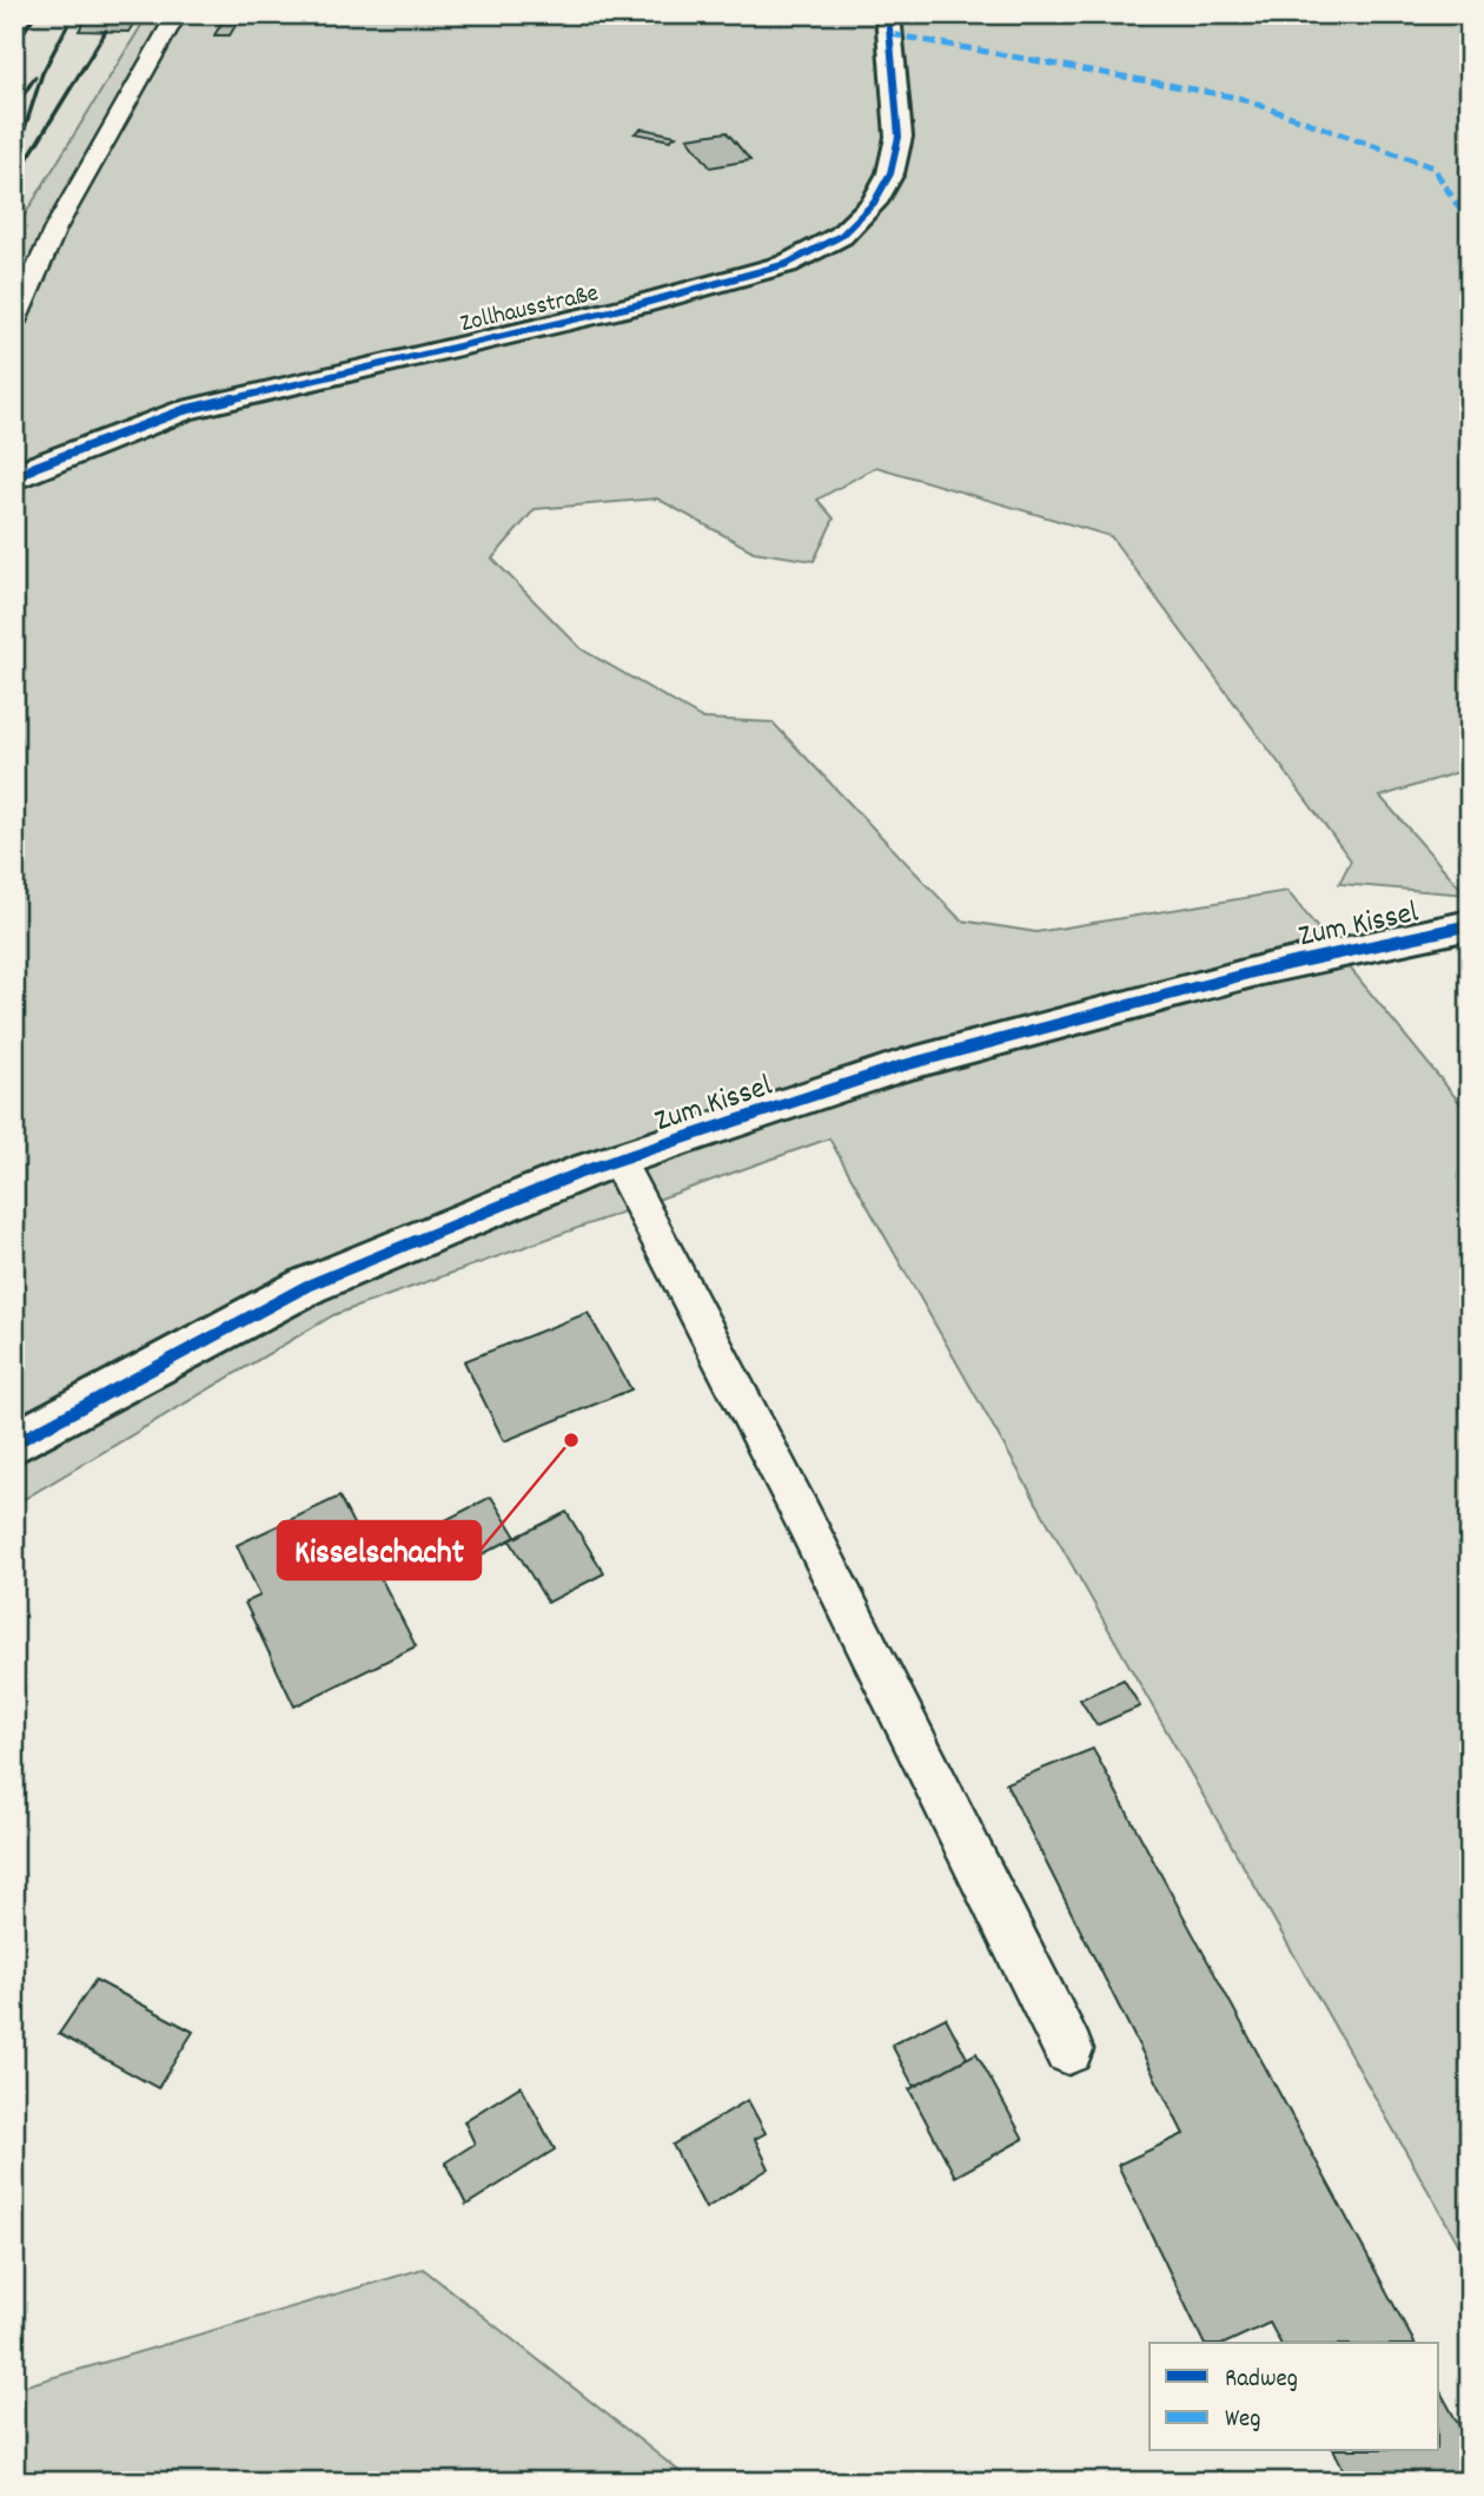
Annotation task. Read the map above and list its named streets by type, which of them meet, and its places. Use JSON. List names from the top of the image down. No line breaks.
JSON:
{"streets":{"street":["Zollhausstraße","Zum Kissel"]},"places":["Kisselschacht"],"legend":["Radweg","Weg"]}
